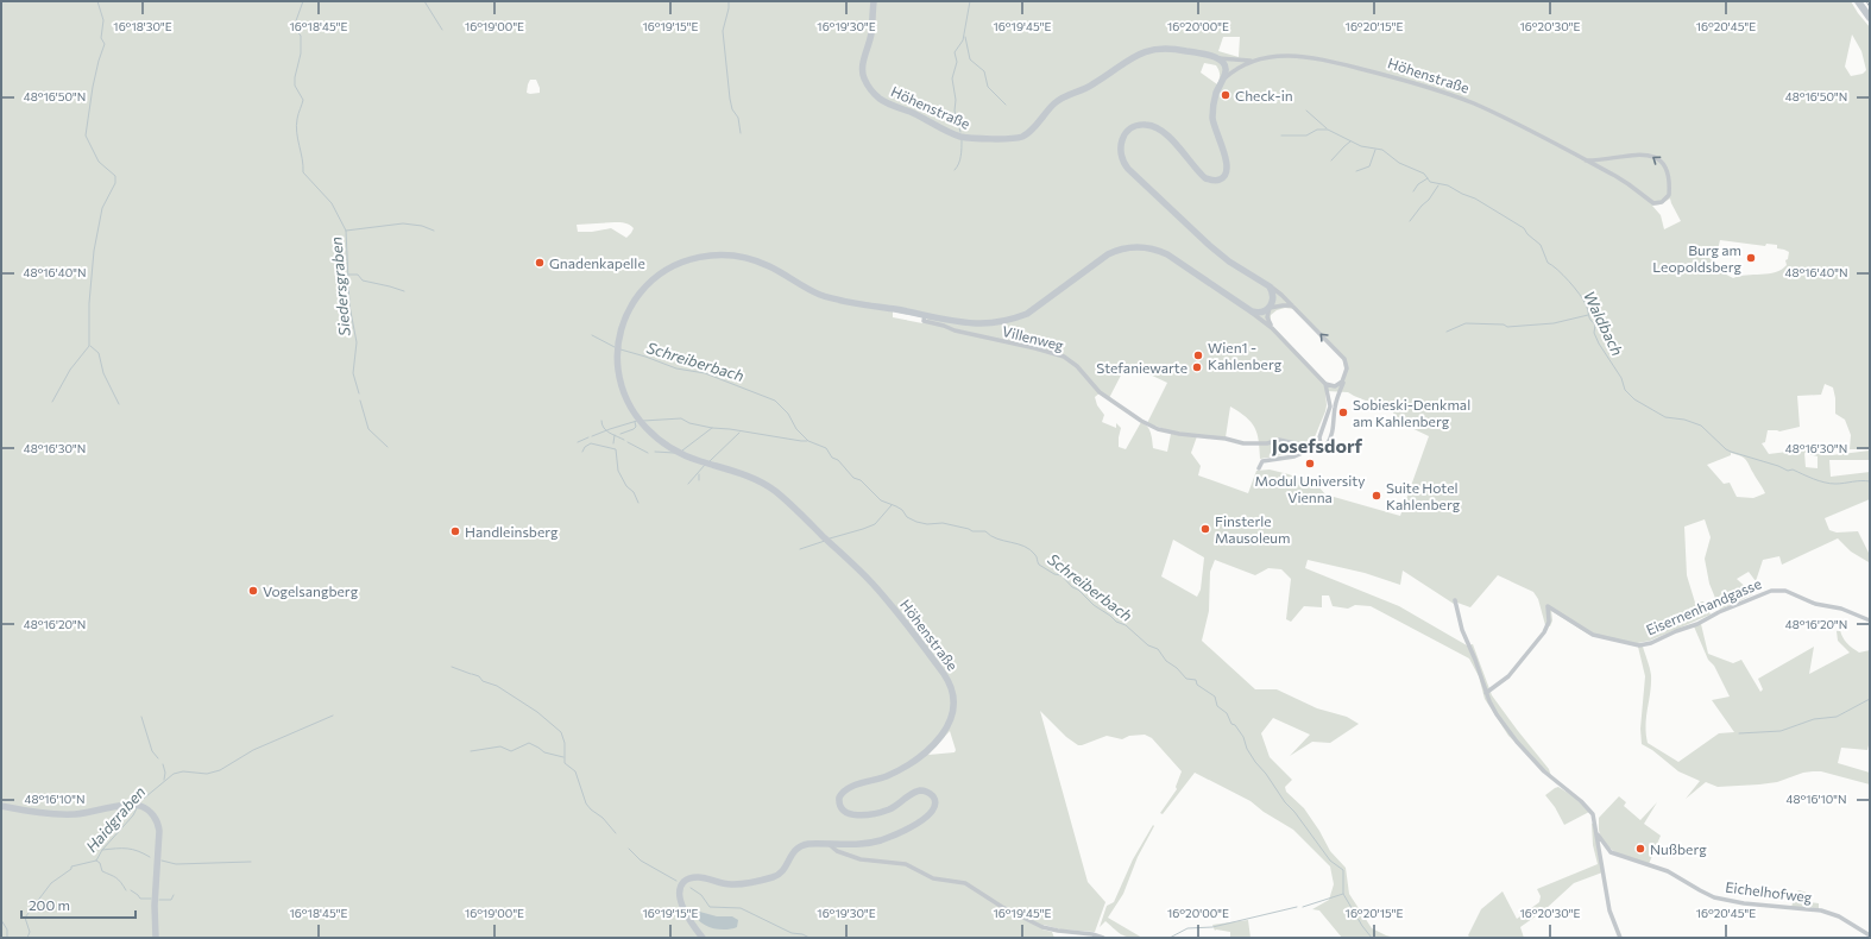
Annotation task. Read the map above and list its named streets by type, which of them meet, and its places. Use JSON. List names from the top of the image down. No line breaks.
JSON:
{"streets":{"street":["Höhenstraße","Villenweg","Eisernenhandgasse","Eichelhofweg"]},"crossings":[["Höhenstraße","Villenweg"]],"districts":["Josefsdorf"],"water":["Siedersgraben","Waldbach","Schreiberbach","Haidgraben"],"places":["Check-in","Burg am Leopoldsberg","Gnadenkapelle","Wien1 - Kahlenberg","Stefaniewarte","Sobieski-Denkmal am Kahlenberg","Modul University Vienna","Suite Hotel Kahlenberg","Finsterle Mausoleum","Handleinsberg","Vogelsangberg","Nußberg"],"scale_bar":"200 m","coordinates":["16°18'30\"E","16°18'45\"E","16°19'00\"E","16°19'15\"E","16°19'30\"E","16°19'45\"E","16°20'00\"E","16°20'15\"E","16°20'30\"E","16°20'45\"E","48°16'50\"N","48°16'40\"N","48°16'30\"N","48°16'20\"N","48°16'10\"N"]}
